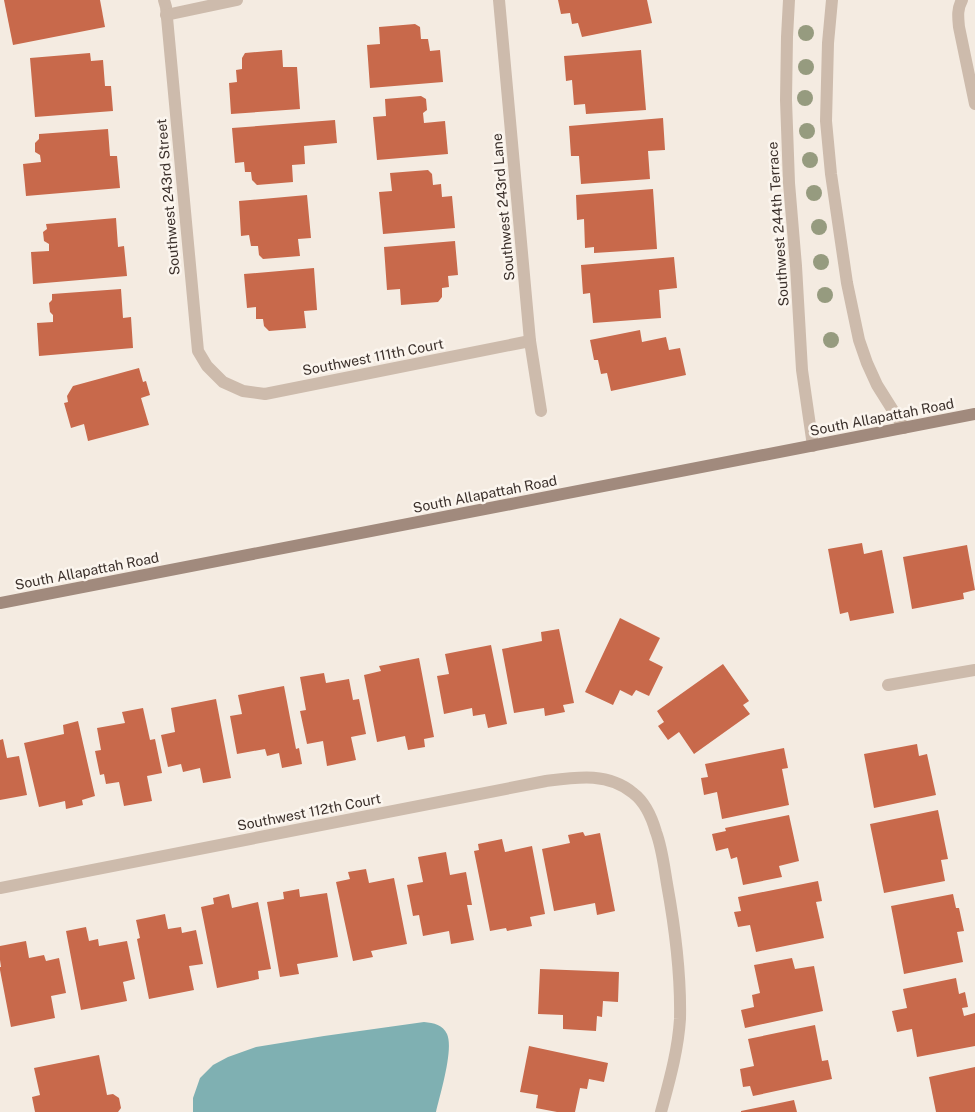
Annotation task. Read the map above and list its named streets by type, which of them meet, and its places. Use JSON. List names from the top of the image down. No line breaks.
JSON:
{"streets":{"main road":["South Allapattah Road"],"street":["Southwest 243rd Street","Southwest 243rd Lane","Southwest 244th Terrace","Southwest 111th Court","Southwest 112th Court"]},"crossings":[["Southwest 243rd Street","Southwest 111th Court"],["Southwest 243rd Lane","Southwest 111th Court"],["Southwest 244th Terrace","South Allapattah Road"]]}
